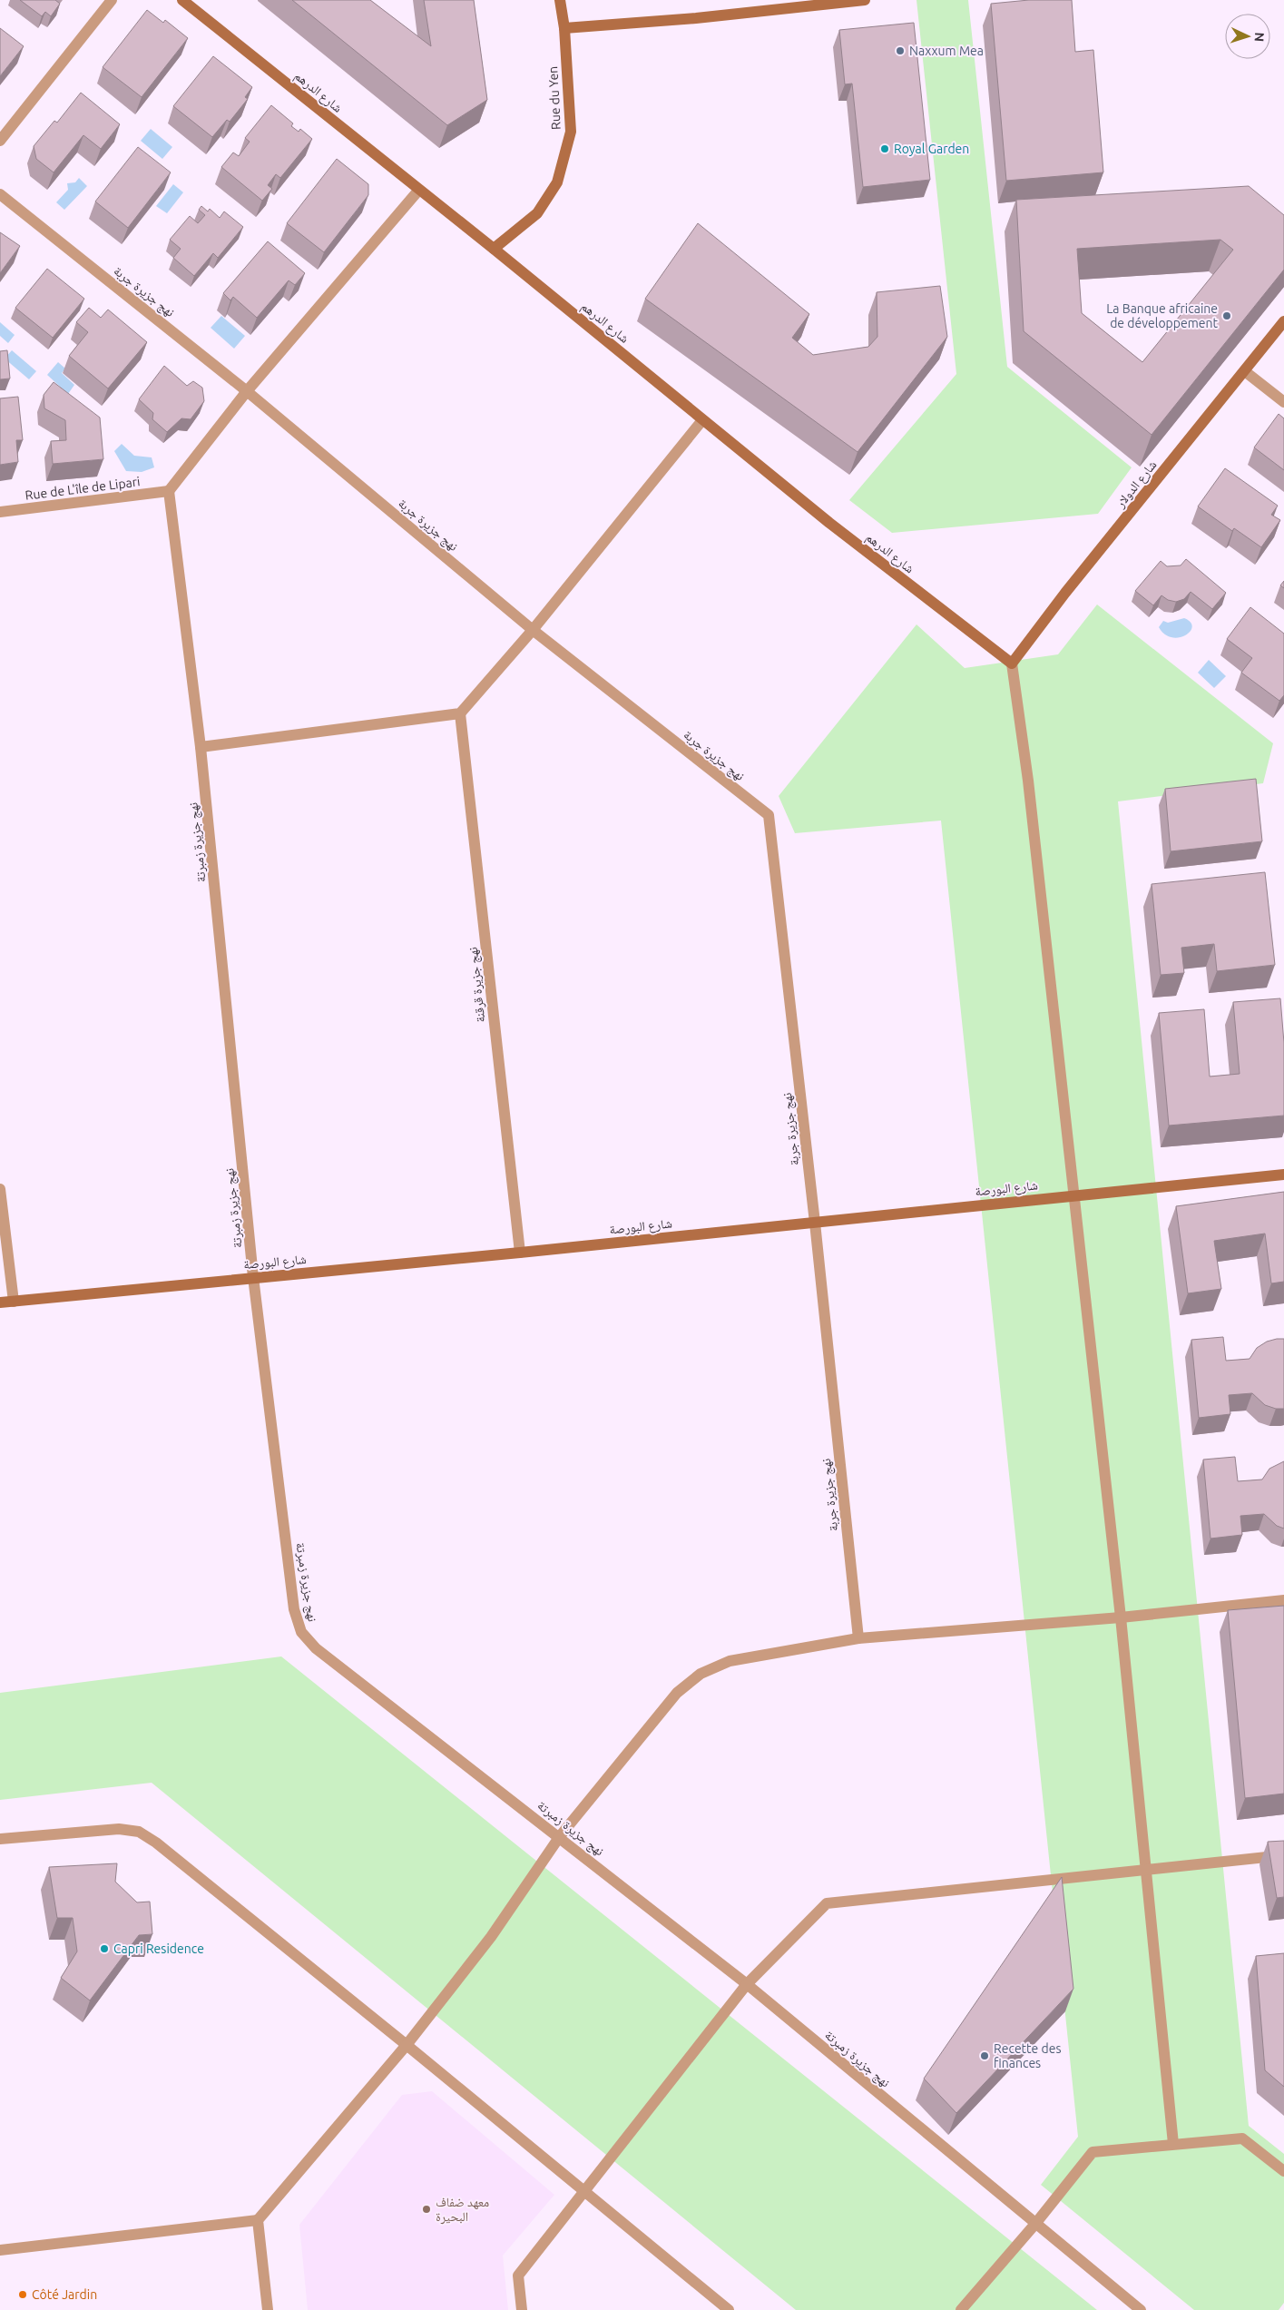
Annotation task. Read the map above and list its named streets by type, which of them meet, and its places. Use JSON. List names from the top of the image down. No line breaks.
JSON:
{"streets":{"street":["شارع الدرهم","Rue du Yen","نهج جزيرة جربة","شارع الدولار","Rue de L'île de Lipari","نهج جزيرة زمبرتة","نهج جزيرة قرقنة","شارع البورصة"]},"crossings":[["شارع الدرهم","Rue du Yen"],["شارع الدرهم","شارع الدولار"],["نهج جزيرة جربة","شارع البورصة"],["Rue de L'île de Lipari","نهج جزيرة زمبرتة"],["نهج جزيرة زمبرتة","شارع البورصة"],["نهج جزيرة قرقنة","شارع البورصة"]],"places":["Naxxum Mea","Royal Garden","La Banque africaine de développement","Capri Residence","Recette des finances","معهد ضفاف البحيرة","Côté Jardin"],"north":"right"}
